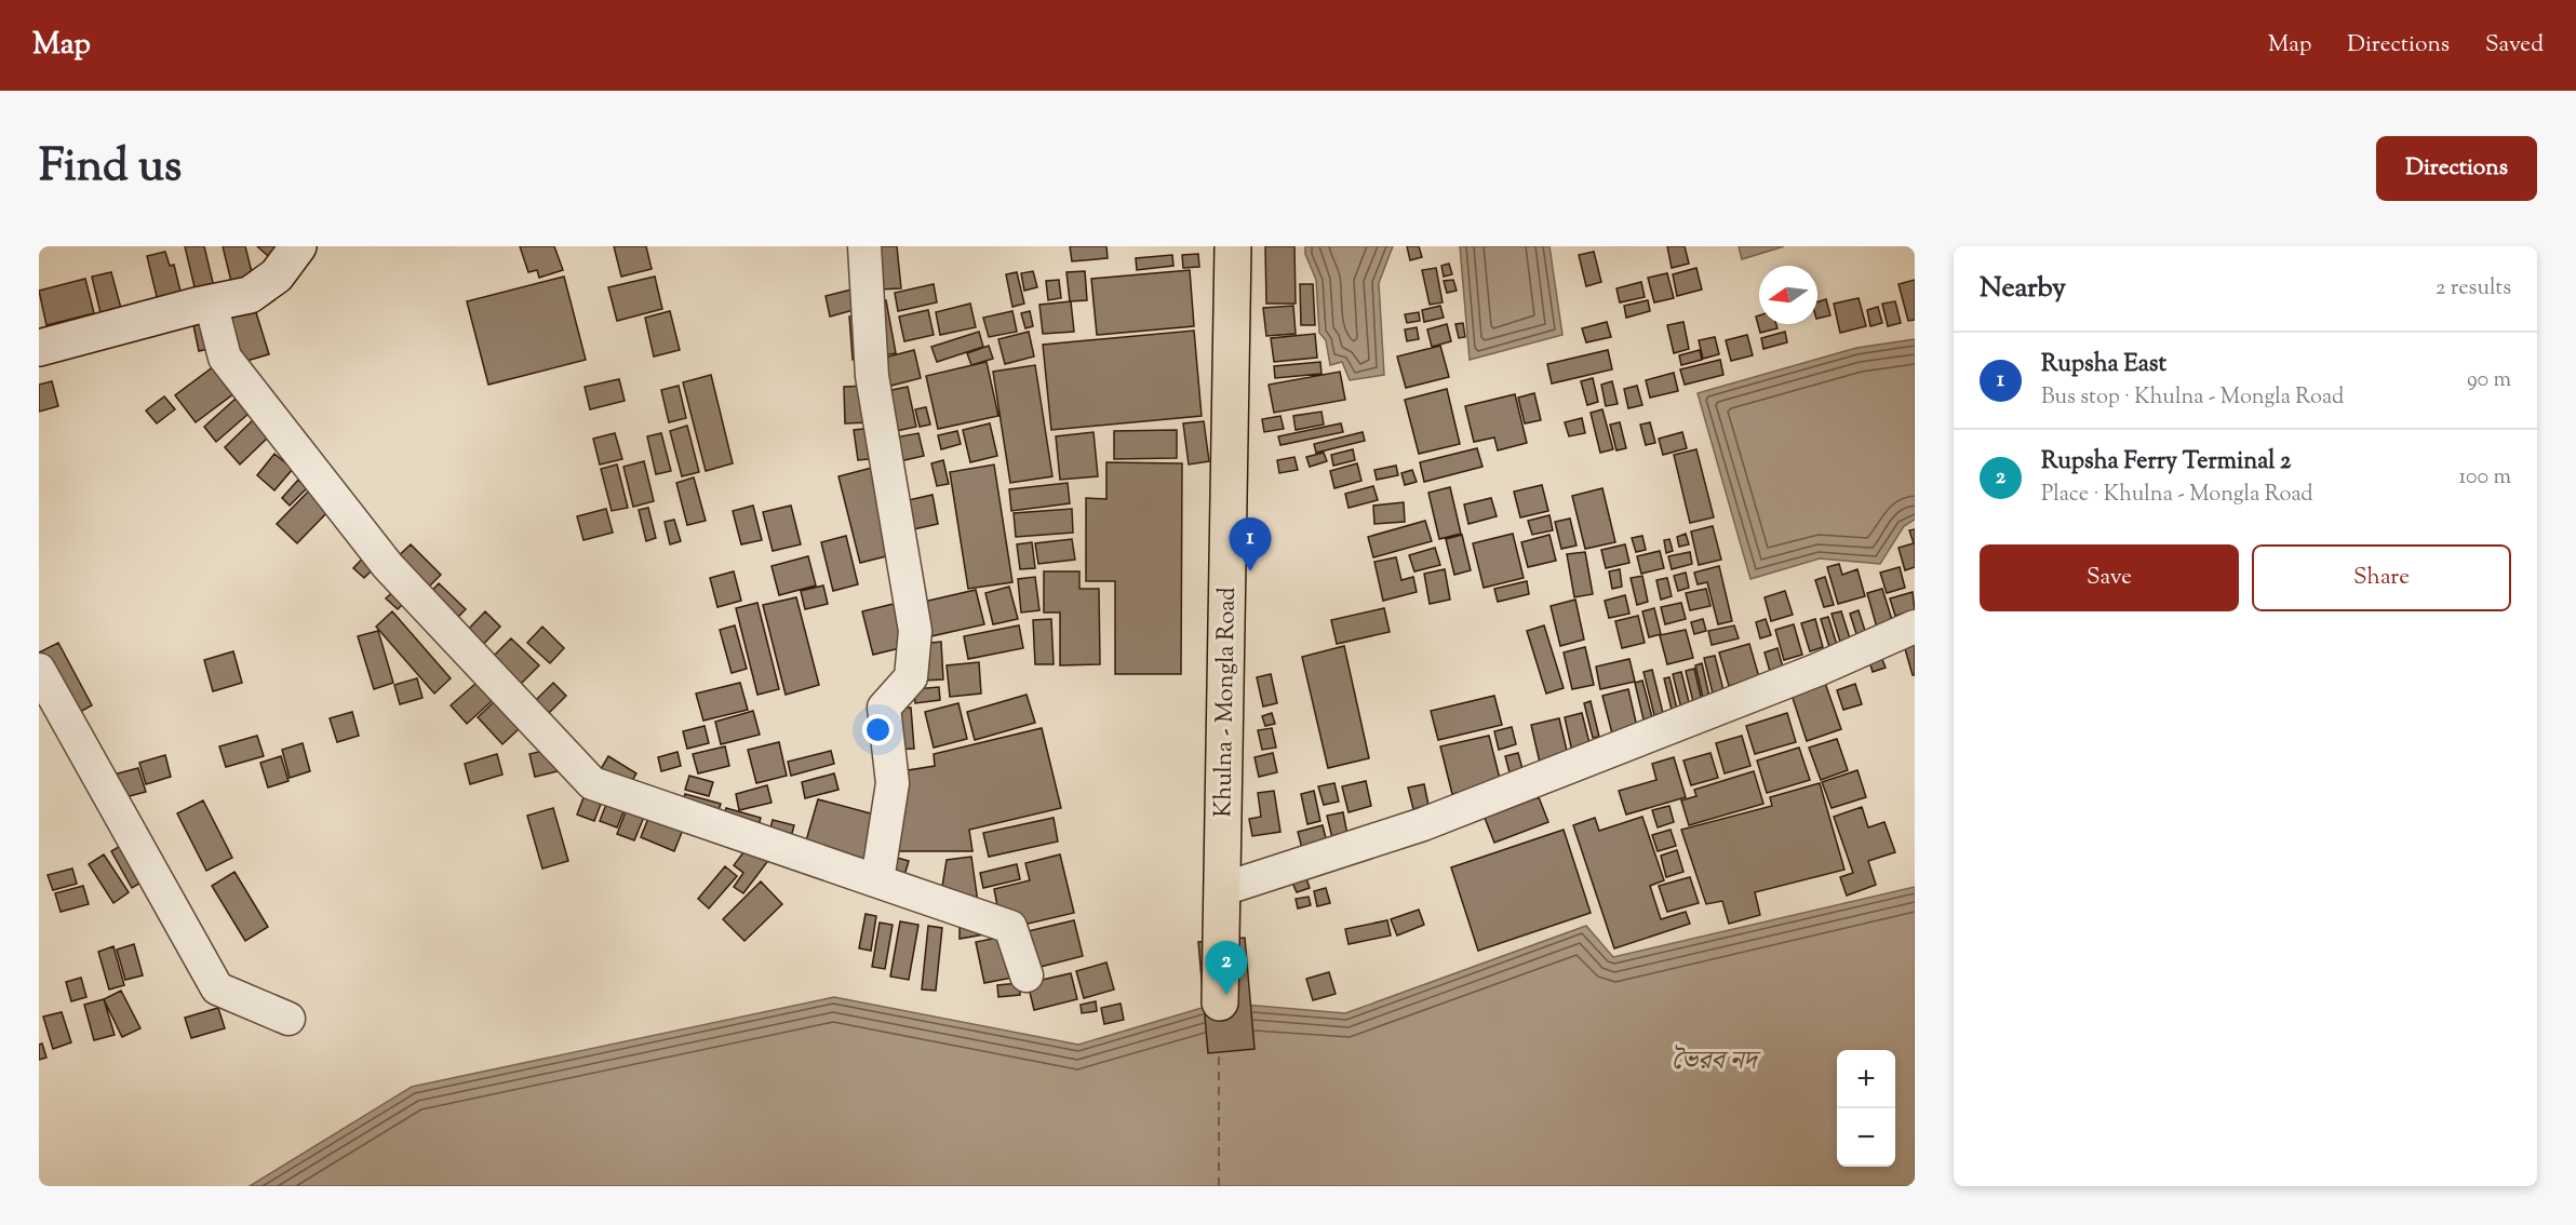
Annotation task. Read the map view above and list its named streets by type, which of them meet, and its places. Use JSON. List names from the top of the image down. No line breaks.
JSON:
{"streets":{"highway":["Khulna - Mongla Road"]},"water":["ভৈরব নদ"],"north":"left","page":{"header":"Map","nav":["Map","Directions","Saved"],"title":"Find us","buttons":["Directions",["Save","Share"]],"heading":["Nearby","2 results"],"list":[{"mark":"1","name":"Rupsha East","note":"Bus stop · Khulna - Mongla Road","value":"90 m"},{"mark":"2","name":"Rupsha Ferry Terminal 2","note":"Place · Khulna - Mongla Road","value":"100 m"}],"pins":["1","2"],"map_buttons":["+","−"]}}
